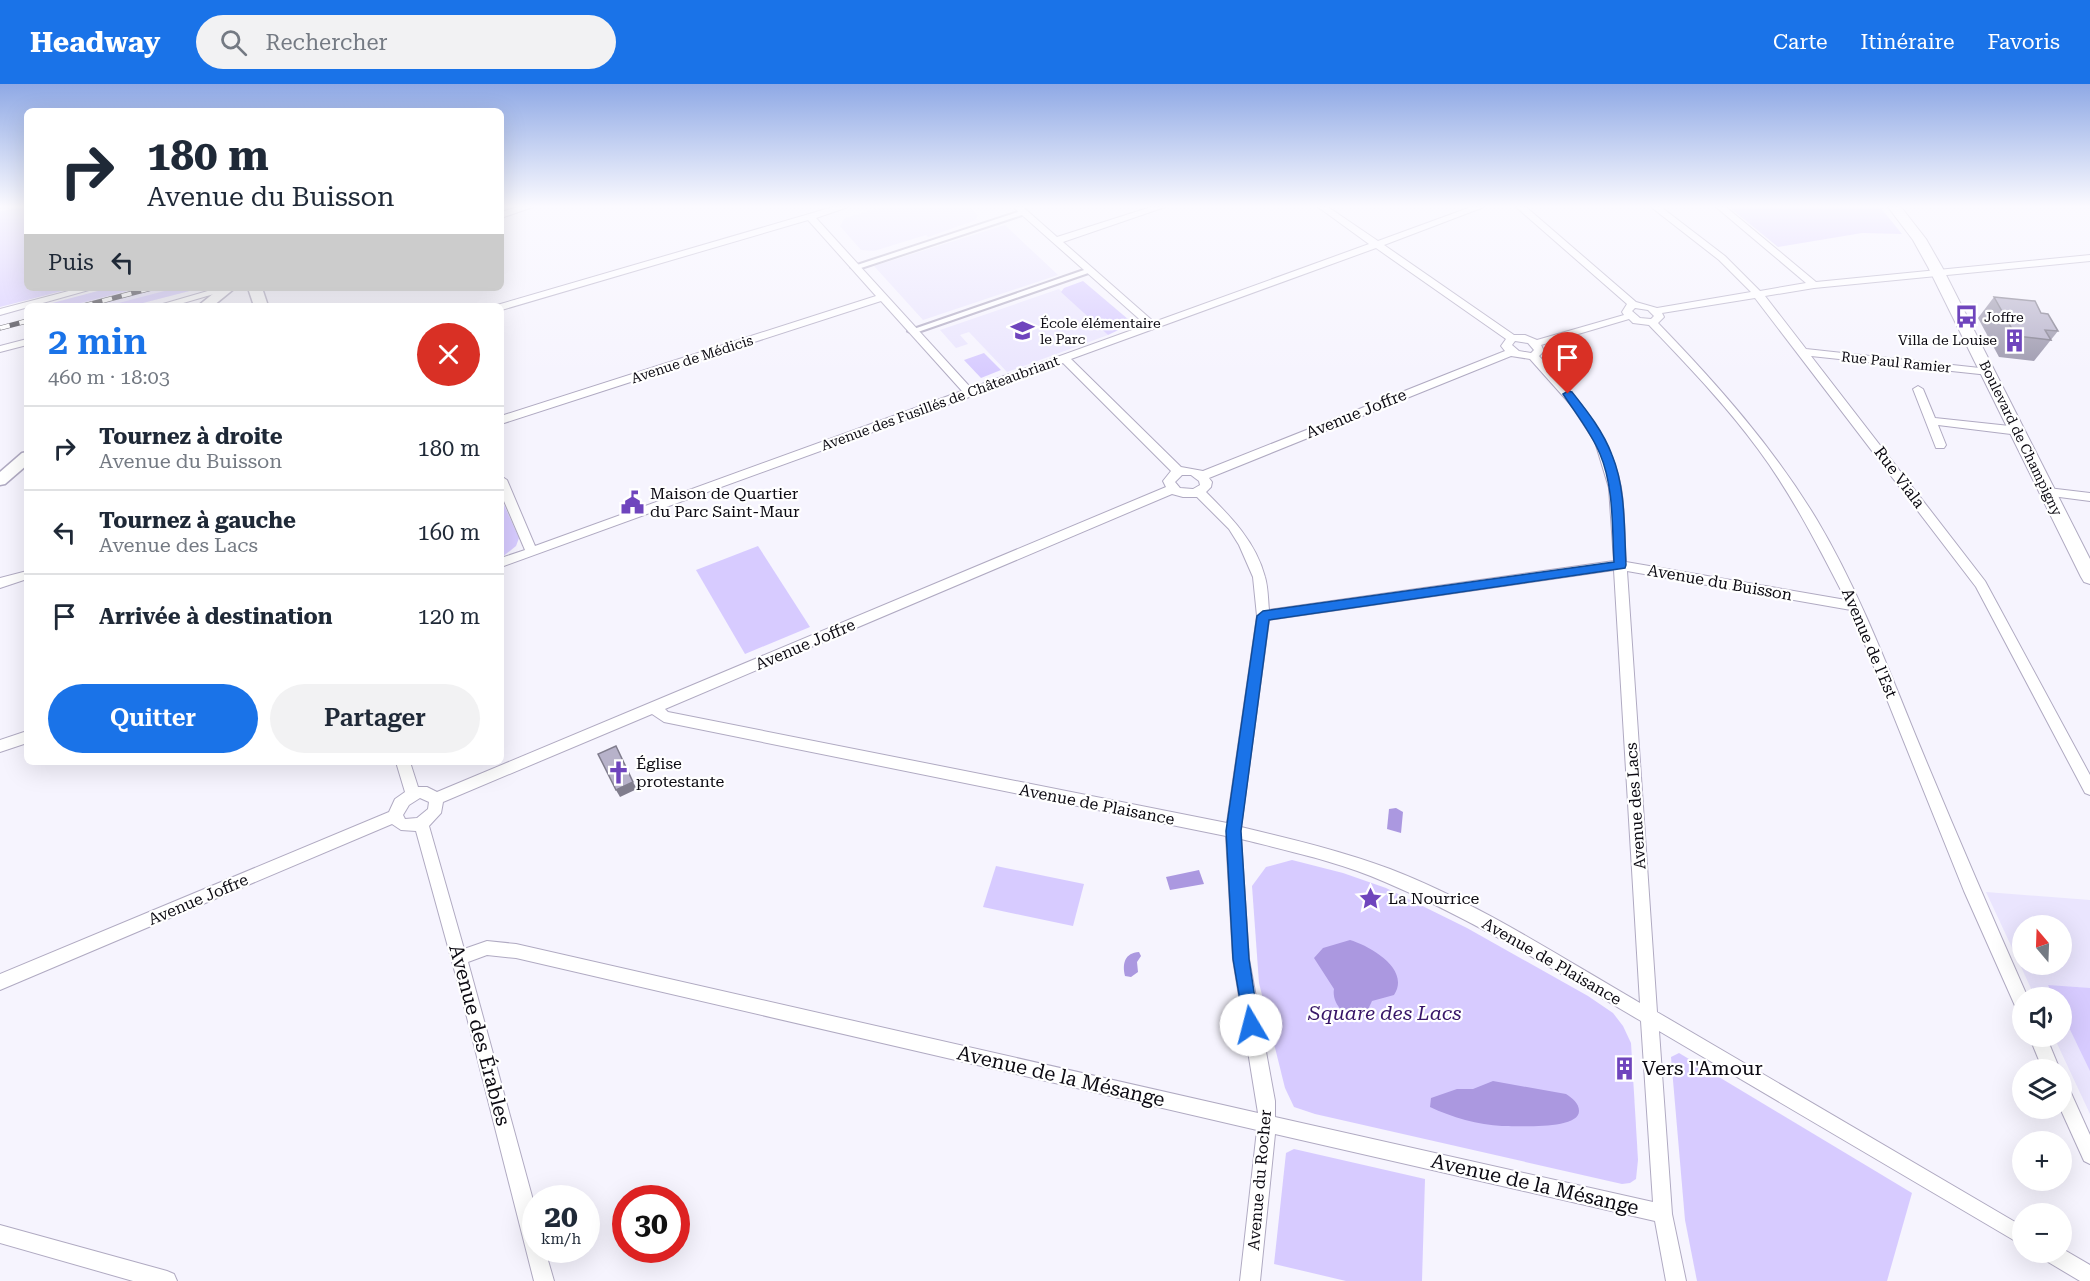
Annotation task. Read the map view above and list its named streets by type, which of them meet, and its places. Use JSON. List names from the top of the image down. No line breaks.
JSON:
{"streets":{"main road":["Boulevard de Champigny"],"street":["Avenue de Médicis","Rue Paul Ramier","Avenue des Fusillés de Châteaubriant","Avenue Joffre","Rue Viala","Avenue du Buisson","Avenue de l'Est","Avenue de Plaisance","Avenue des Lacs","Avenue des Érables","Avenue de la Mésange","Avenue du Rocher"]},"crossings":[["Rue Paul Ramier","Boulevard de Champigny"],["Rue Paul Ramier","Rue Viala"],["Avenue Joffre","Avenue de Plaisance"],["Avenue Joffre","Avenue des Érables"],["Avenue Joffre","Avenue du Rocher"],["Avenue du Buisson","Avenue de l'Est"],["Avenue du Buisson","Avenue des Lacs"],["Avenue du Buisson","Avenue du Rocher"],["Avenue de Plaisance","Avenue des Lacs"],["Avenue de Plaisance","Avenue du Rocher"],["Avenue des Lacs","Avenue de la Mésange"],["Avenue des Érables","Avenue de la Mésange"],["Avenue de la Mésange","Avenue du Rocher"]],"parks":["Square des Lacs"],"places":{"bus stop":["Joffre"],"school or university":["École élémentaire le Parc"],"building":["Villa de Louise","Vers l'Amour"],"public building":["Maison de Quartier du Parc Saint-Maur"],"church":["Église protestante"],"place":["La Nourrice"]},"north":"top","page":{"header":"Headway","search":"Rechercher","nav":["Carte","Itinéraire","Favoris"],"turn":["180 m","Avenue du Buisson"],"then":"Puis","heading":["2 min","460 m · 18:03"],"list":[{"name":"Tournez à droite","note":"Avenue du Buisson","value":"180 m"},{"name":"Tournez à gauche","note":"Avenue des Lacs","value":"160 m"},{"name":"Arrivée à destination","value":"120 m"}],"buttons":["Quitter","Partager"],"map_buttons":["+","−"],"speed":"20 km/h","limit":"30"}}
